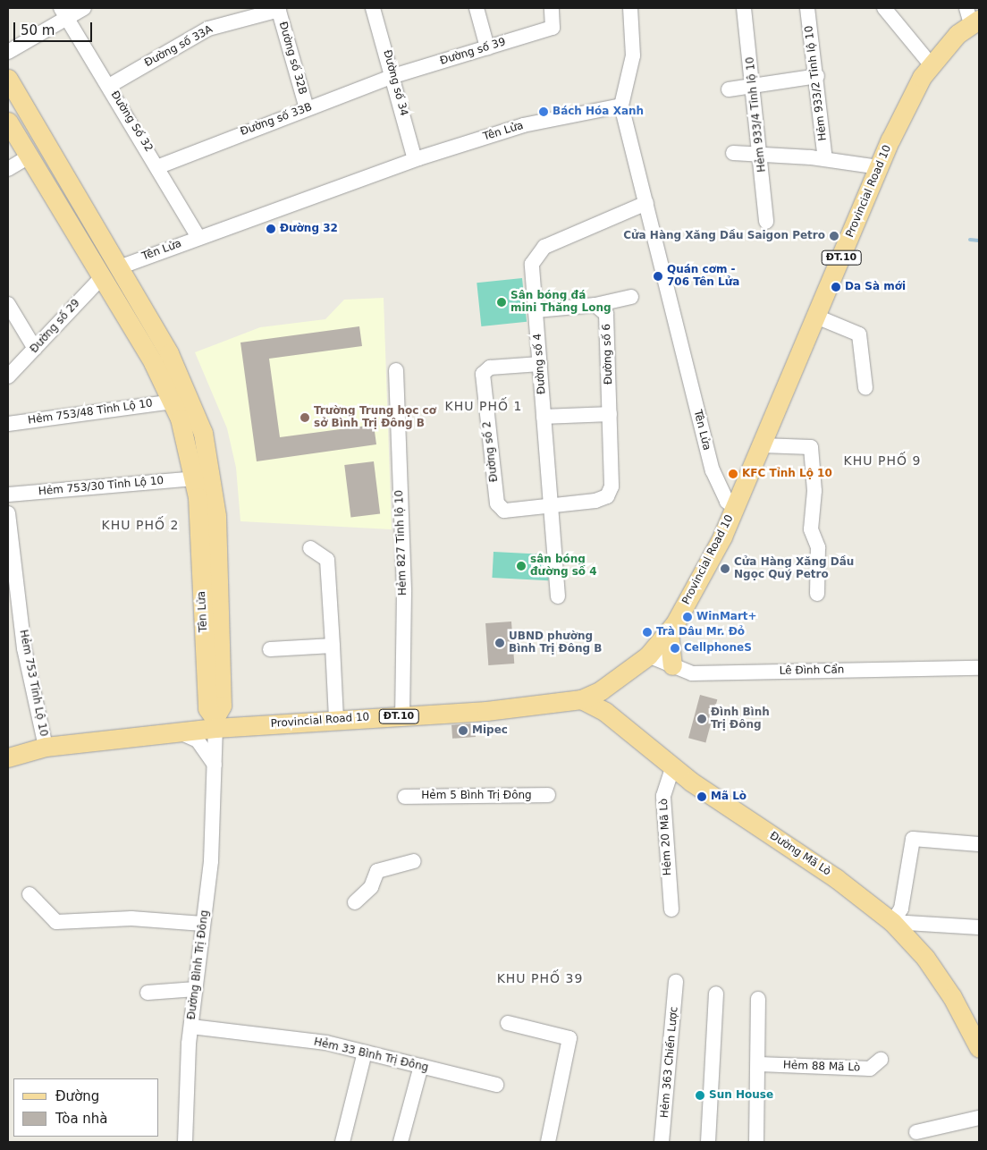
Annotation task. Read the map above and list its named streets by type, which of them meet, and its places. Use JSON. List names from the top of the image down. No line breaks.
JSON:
{"streets":{"main road":["Tên Lửa","Provincial Road 10","ĐT.10","Đường Mã Lò"],"street":["Đường số 33A","Đường số 39","Đường số 32B","Đường số 34","Hẻm 933/2 Tỉnh lộ 10","Hẻm 933/4 Tỉnh lộ 10","Đường số 33B","Đường Số 32","Đường số 29","Đường số 6","Đường số 4","Hẻm 753/48 Tỉnh Lộ 10","Đường số 2","Hẻm 753/30 Tỉnh Lộ 10","Hẻm 827 Tỉnh lộ 10","Lê Đình Cẩn","Hẻm 753 Tỉnh Lộ 10","Hẻm 5 Bình Trị Đông","Hẻm 20 Mã Lò","Đường Bình Trị Đông","Hẻm 33 Bình Trị Đông","Hẻm 363 Chiến Lược","Hẻm 88 Mã Lò"]},"crossings":[["Đường số 33A","Đường số 32B"],["Đường số 33A","Đường Số 32"],["Đường số 39","Đường số 34"],["Đường số 39","Đường số 33B"],["Đường số 32B","Đường số 33B"],["Đường số 34","Đường số 33B"],["Đường số 34","Tên Lửa"],["Đường số 33B","Đường Số 32"],["Đường Số 32","Tên Lửa"],["Tên Lửa","Provincial Road 10"],["Tên Lửa","Đường số 29"],["Tên Lửa","Đường số 4"],["Tên Lửa","Hẻm 753/48 Tỉnh Lộ 10"],["Tên Lửa","Hẻm 753/30 Tỉnh Lộ 10"],["Tên Lửa","Đường Bình Trị Đông"],["Provincial Road 10","Hẻm 827 Tỉnh lộ 10"],["Provincial Road 10","Lê Đình Cẩn"],["Provincial Road 10","Hẻm 753 Tỉnh Lộ 10"],["Provincial Road 10","Đường Mã Lò"],["Provincial Road 10","Đường Bình Trị Đông"],["Đường số 6","Đường số 4"],["Đường số 6","Đường số 2"],["Đường số 4","Đường số 2"],["Hẻm 20 Mã Lò","Đường Mã Lò"],["Đường Bình Trị Đông","Hẻm 33 Bình Trị Đông"]],"districts":["KHU PHỐ 1","KHU PHỐ 9","KHU PHỐ 2","KHU PHỐ 39"],"places":["Bách Hóa Xanh","Đường 32","Cửa Hàng Xăng Dầu Saigon Petro","Quán cơm - 706 Tên Lửa","Da Sà mới","Sân bóng đá mini Thăng Long","Trường Trung học cơ sở Bình Trị Đông B","KFC Tỉnh Lộ 10","sân bóng đường số 4","Cửa Hàng Xăng Dầu Ngọc Quý Petro","WinMart+","Trà Dâu Mr. Đỏ","UBND phường Bình Trị Đông B","CellphoneS","Đình Bình Trị Đông","Mipec","Mã Lò","Sun House"],"legend":["Đường","Tòa nhà"],"scale_bar":"50 m"}
